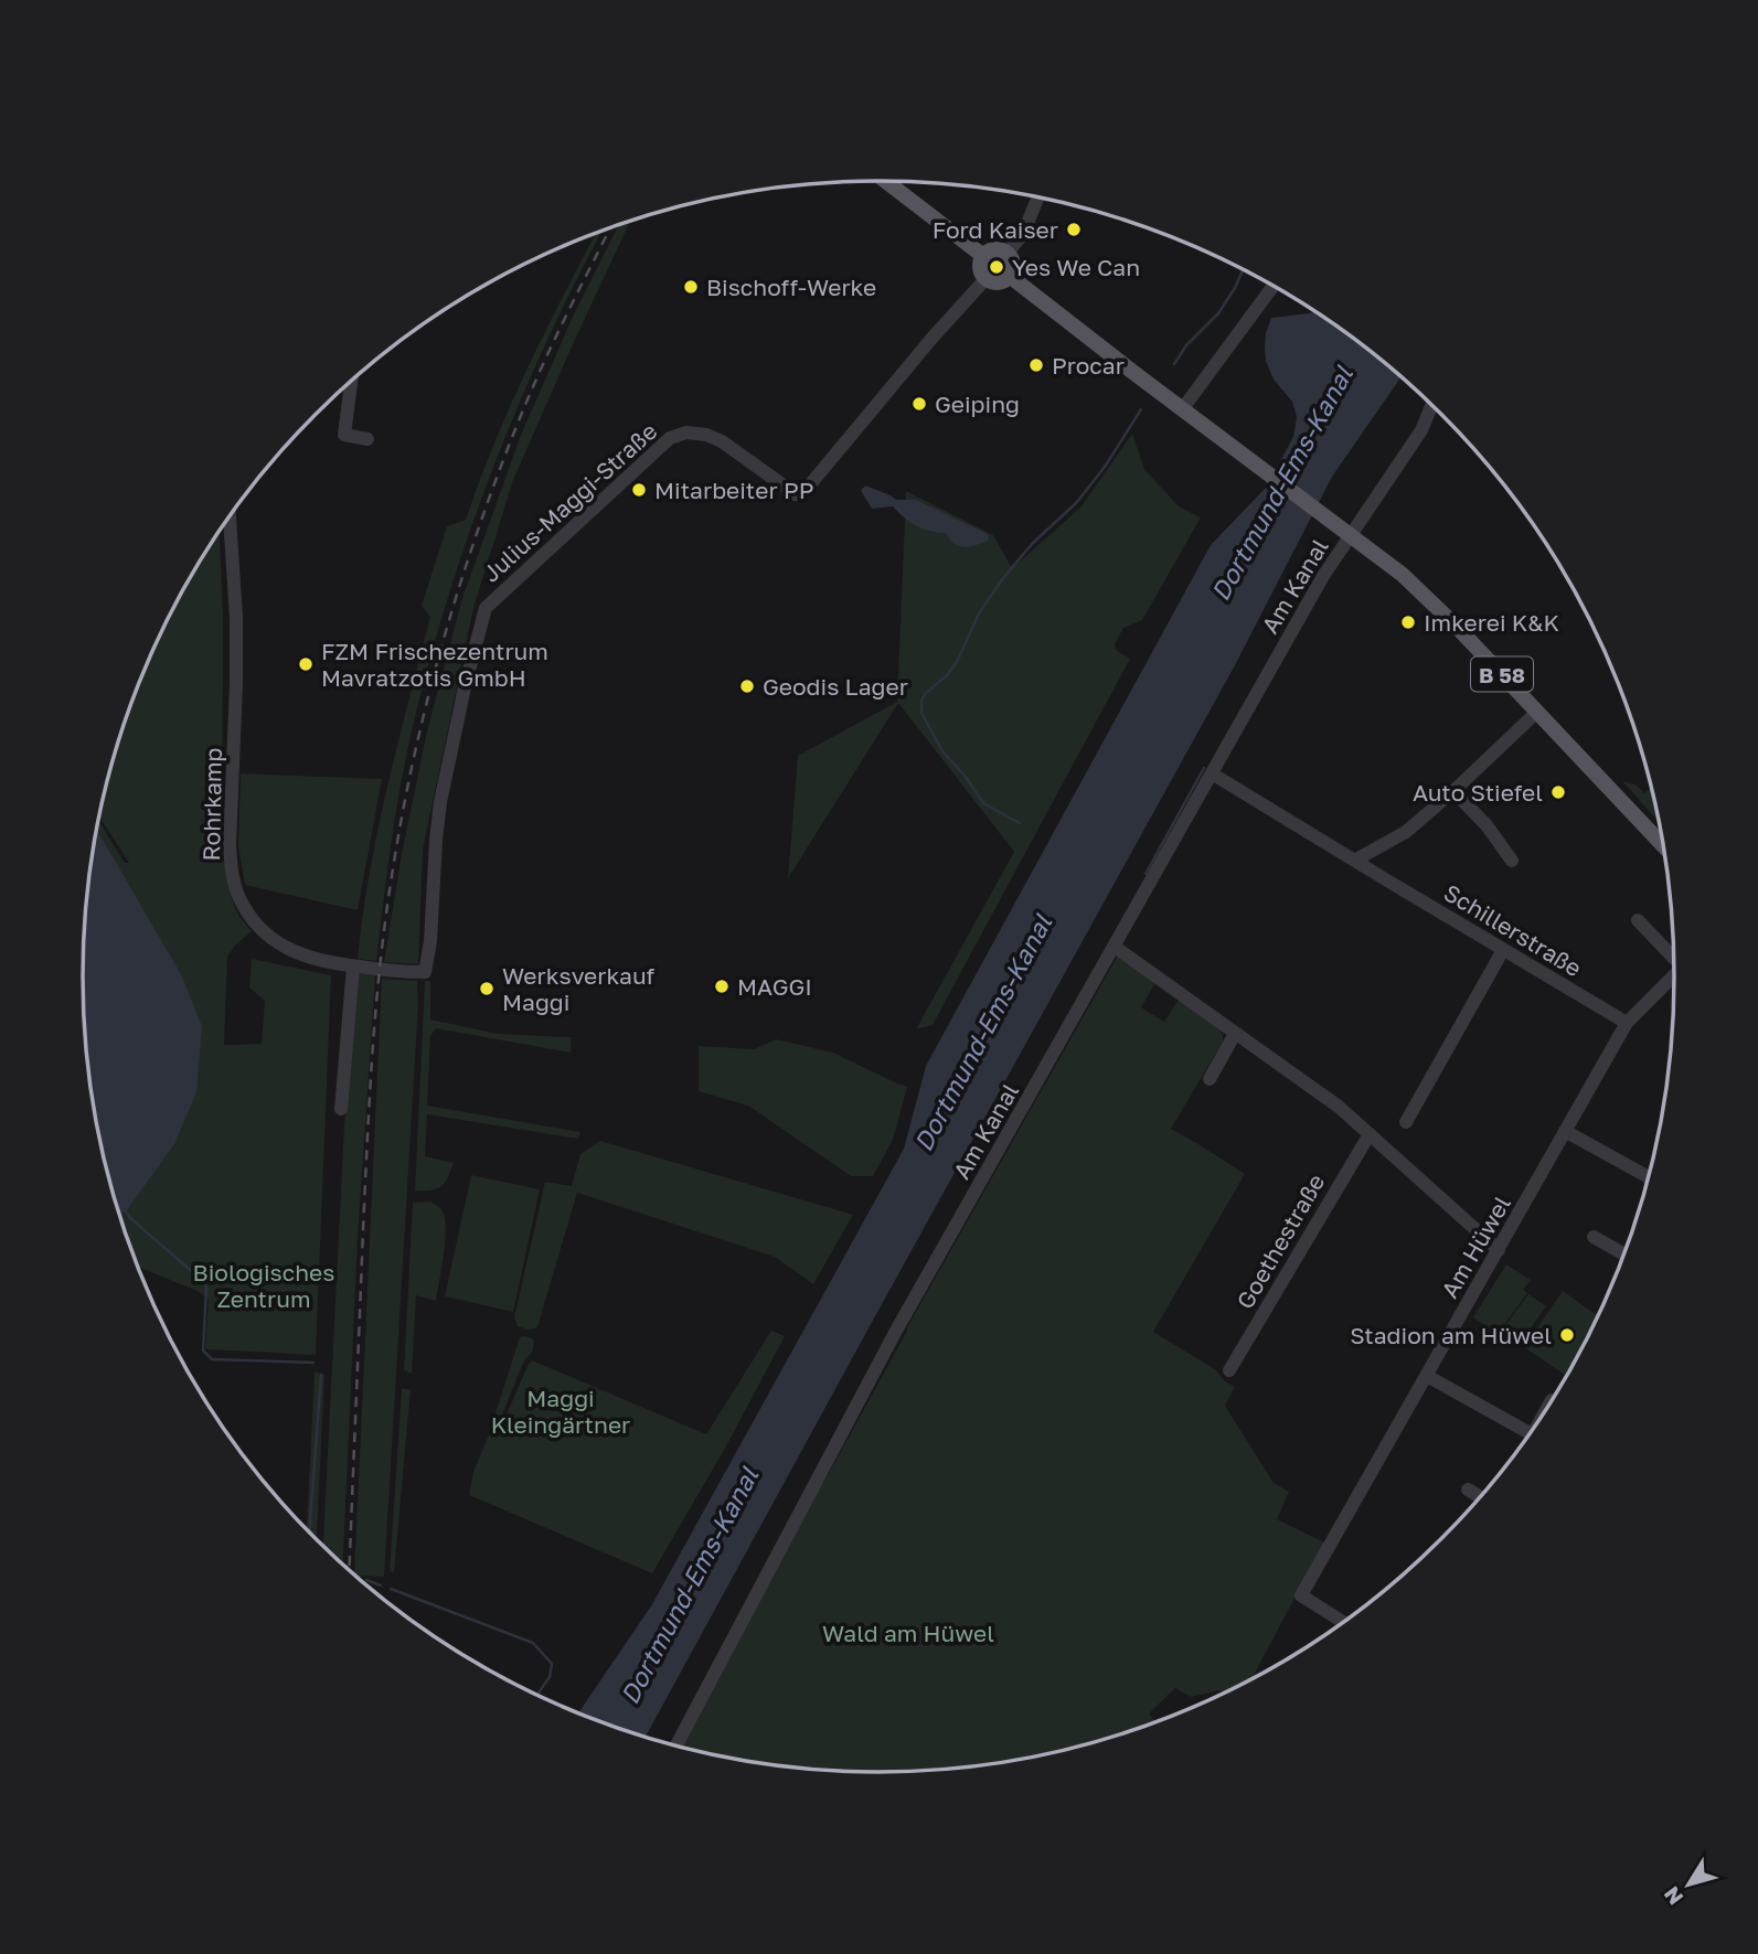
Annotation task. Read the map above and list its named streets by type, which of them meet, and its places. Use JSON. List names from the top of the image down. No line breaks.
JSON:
{"streets":{"main road":["B 58"],"street":["Julius-Maggi-Straße","Am Kanal","Rohrkamp","Schillerstraße","Goethestraße","Am Hüwel"]},"crossings":[["Julius-Maggi-Straße","B 58"],["Julius-Maggi-Straße","Rohrkamp"],["Am Kanal","B 58"],["Schillerstraße","Am Hüwel"]],"water":["Dortmund-Ems-Kanal"],"parks":["Biologisches Zentrum","Maggi Kleingärtner","Wald am Hüwel"],"places":["Ford Kaiser","Yes We Can","Bischoff-Werke","Procar","Geiping","Mitarbeiter PP","Imkerei K&K","FZM Frischezentrum Mavratzotis GmbH","Geodis Lager","Auto Stiefel","MAGGI","Werksverkauf Maggi","Stadion am Hüwel"],"north":"bottom left"}
